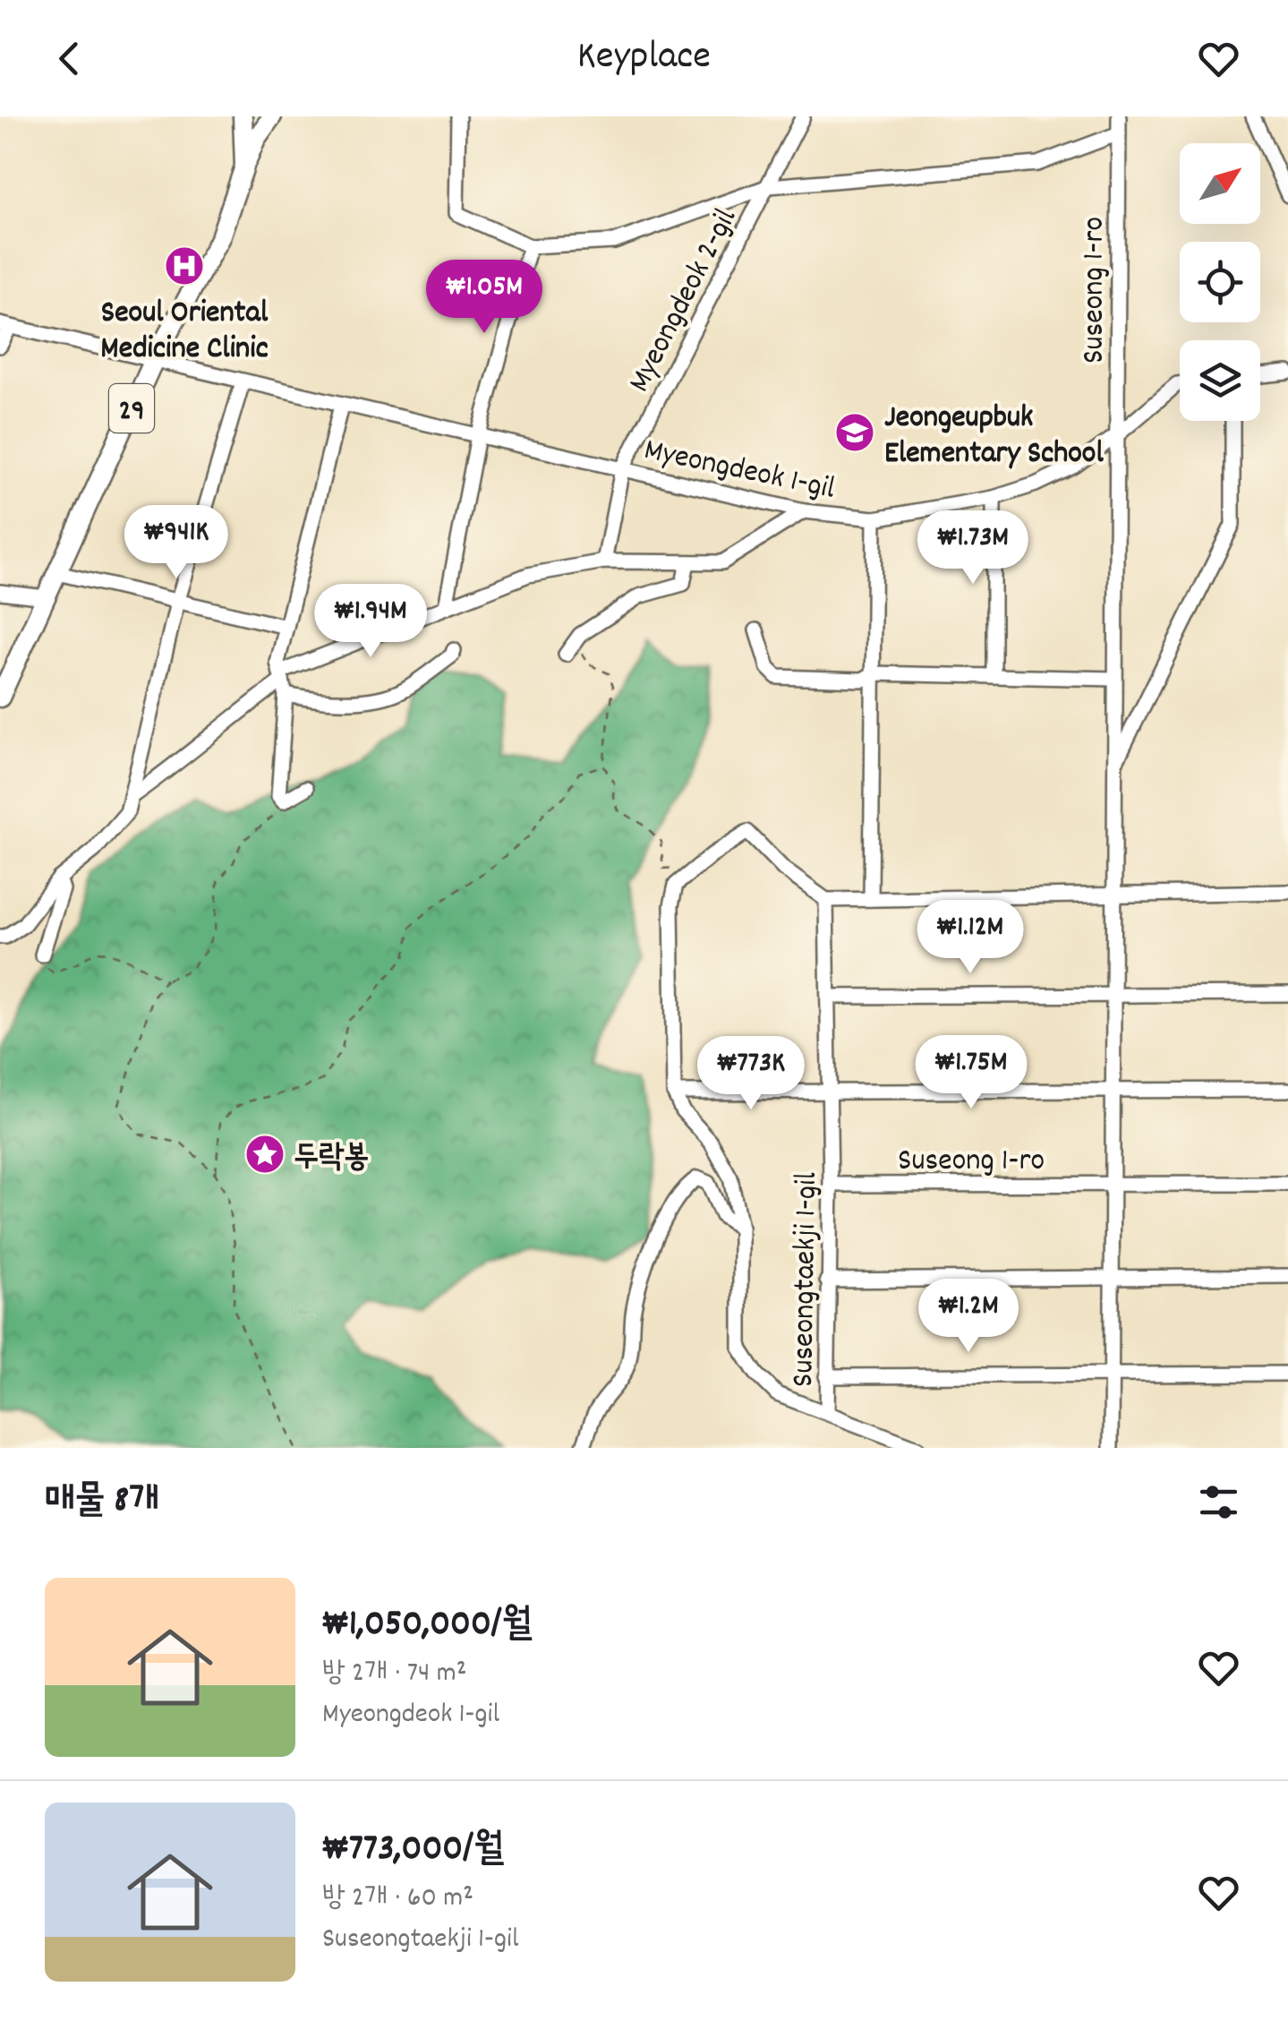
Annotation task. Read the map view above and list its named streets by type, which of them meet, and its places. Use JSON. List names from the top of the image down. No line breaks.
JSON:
{"streets":{"main road":["29"],"street":["Suseong 1-ro","Myeongdeok 2-gil","Myeongdeok 1-gil","Suseongtaekji 1-gil"]},"crossings":[["Suseong 1-ro","Myeongdeok 1-gil"],["Suseong 1-ro","Suseongtaekji 1-gil"],["Myeongdeok 2-gil","Myeongdeok 1-gil"],["29","Myeongdeok 1-gil"]],"places":{"hospital":["Seoul Oriental Medicine Clinic"],"school or university":["Jeongeupbuk Elementary School"],"place":["두락봉"]},"north":"top right","page":{"header":"Keyplace","price":["₩1.05M","₩941K","₩1.73M","₩1.94M","₩1.12M","₩1.75M","₩773K","₩1.2M"],"heading":"매물 8개","list":[{"name":"₩1,050,000/월","note":"방 2개 · 74 m² · Myeongdeok 1-gil"},{"name":"₩773,000/월","note":"방 2개 · 60 m² · Suseongtaekji 1-gil"}]}}
